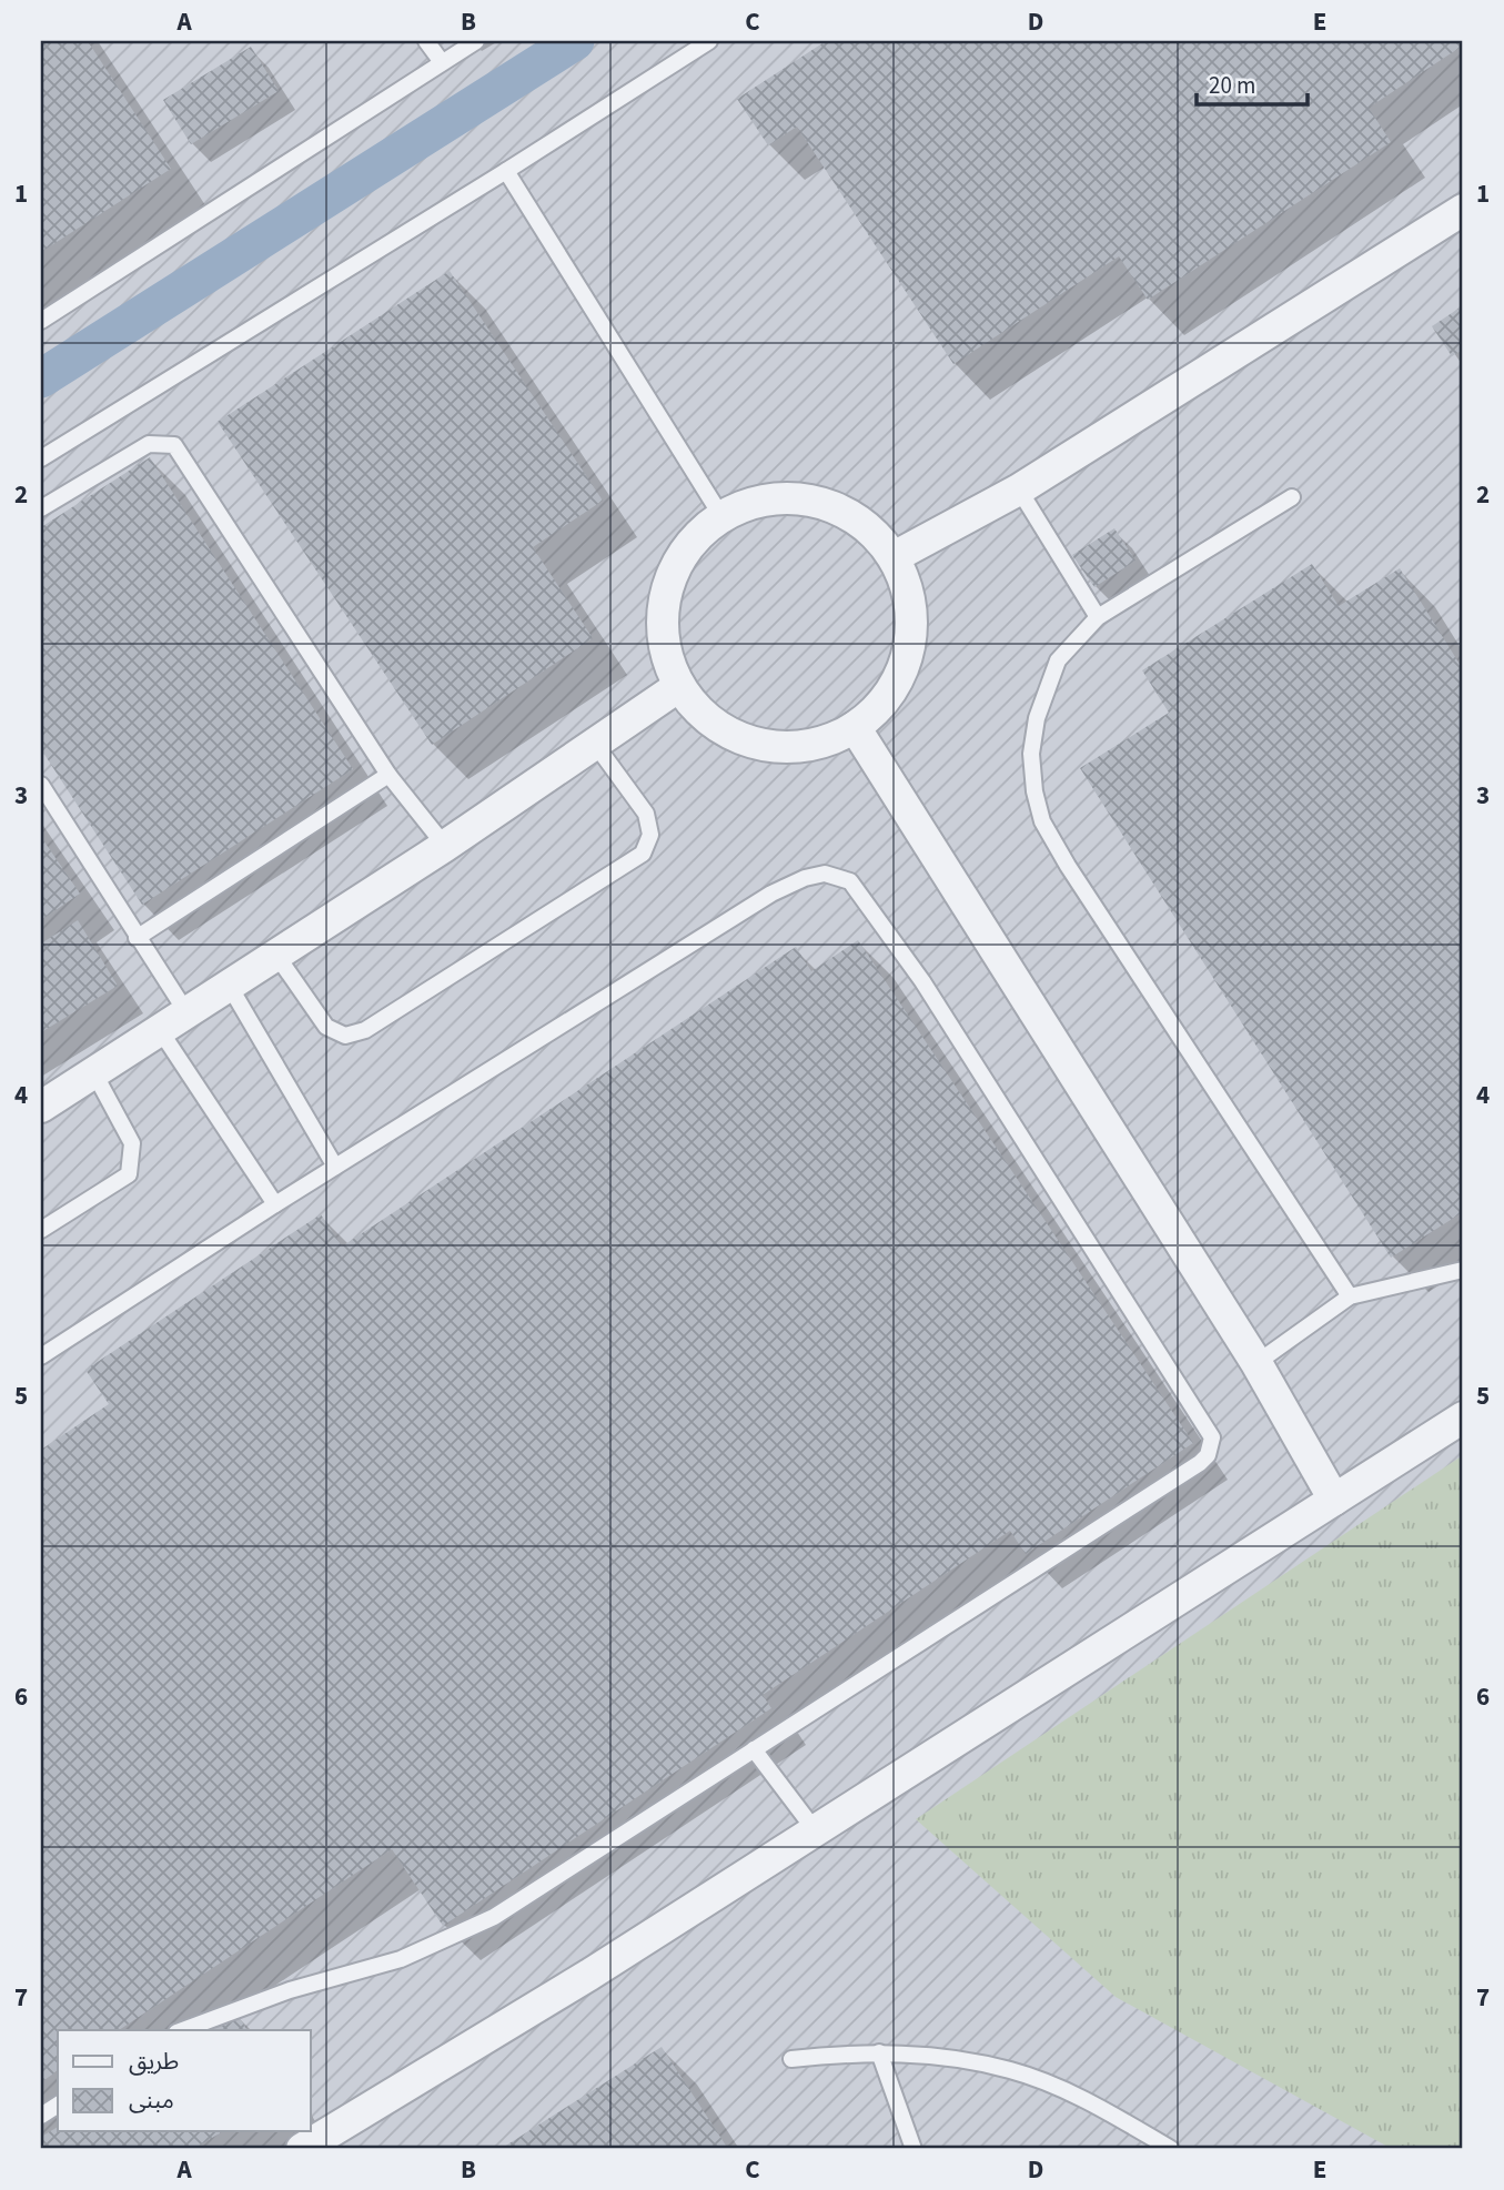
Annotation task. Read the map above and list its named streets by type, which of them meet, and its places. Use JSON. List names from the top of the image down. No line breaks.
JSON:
{"legend":["طريق","مبنى"],"scale_bar":"20 m","grid":{"columns":["A","B","C","D","E"],"rows":["1","2","3","4","5","6","7"]}}
